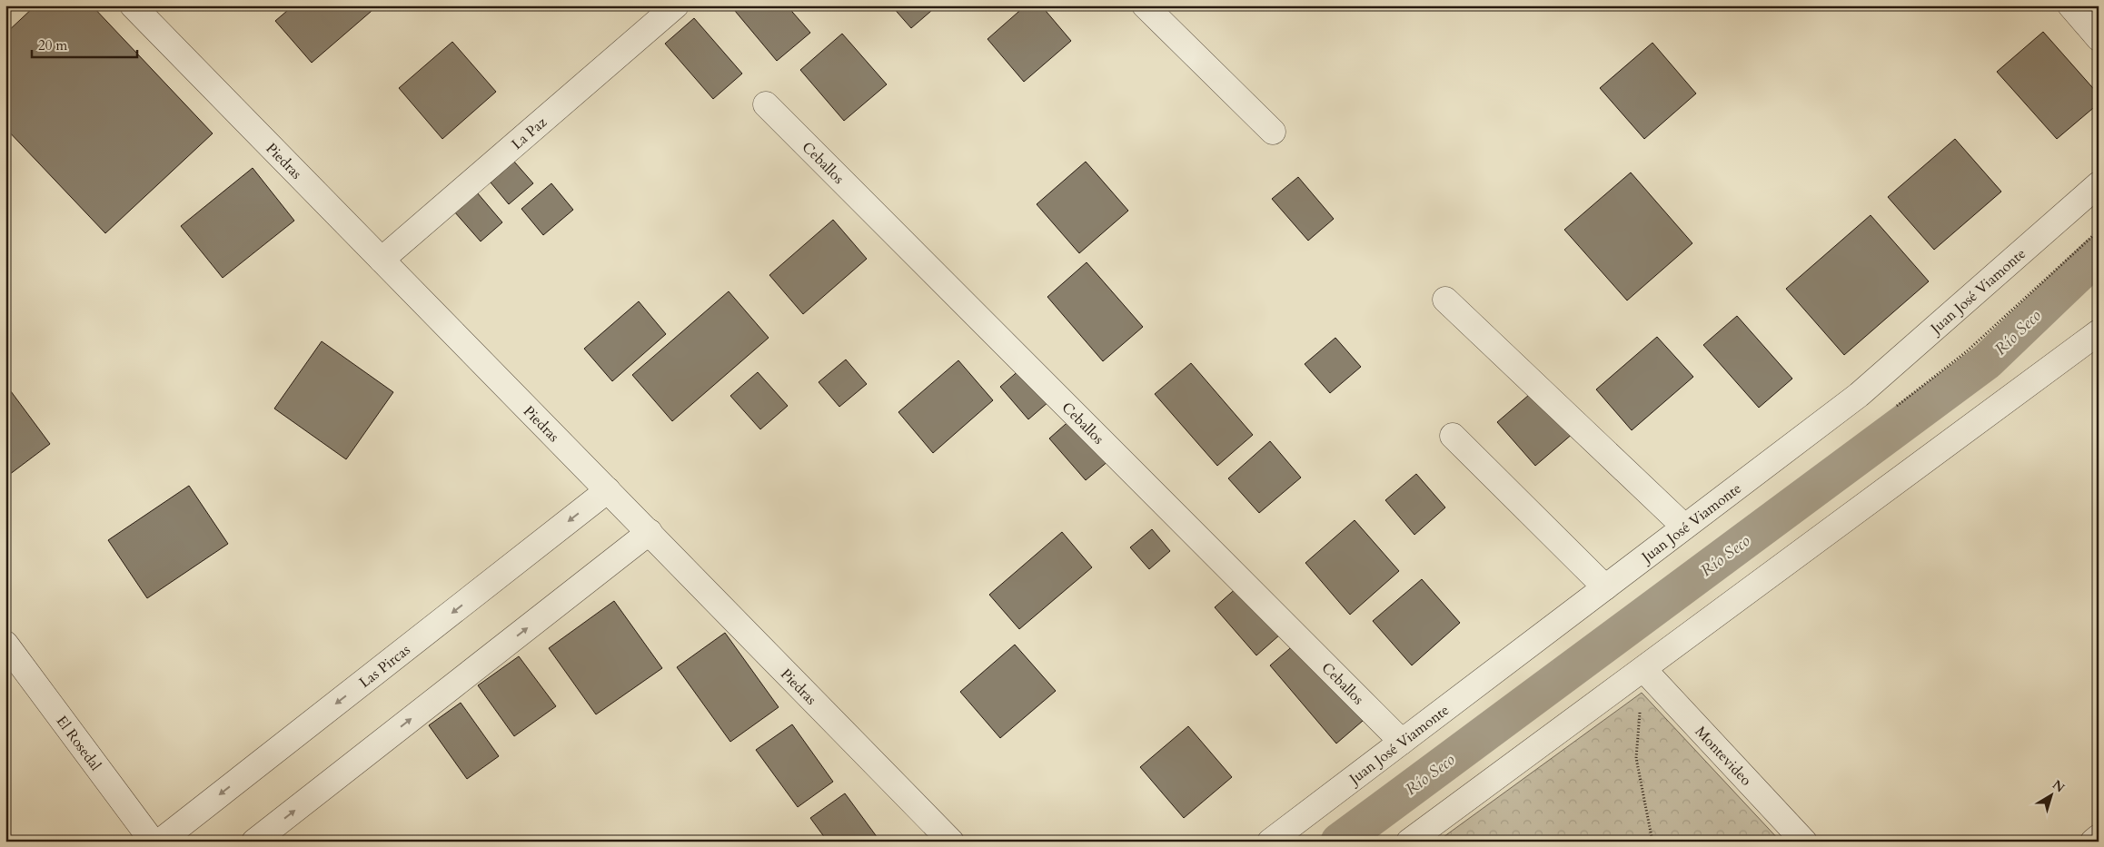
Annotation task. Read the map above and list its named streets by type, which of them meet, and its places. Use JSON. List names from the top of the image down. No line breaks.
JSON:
{"streets":{"street":["La Paz","Piedras","Ceballos","Juan José Viamonte","Las Pircas","El Rosedal","Montevideo"]},"crossings":[["La Paz","Piedras"],["Piedras","Las Pircas"],["Ceballos","Juan José Viamonte"]],"water":["Río Seco"],"scale_bar":"20 m","north":"top right"}
